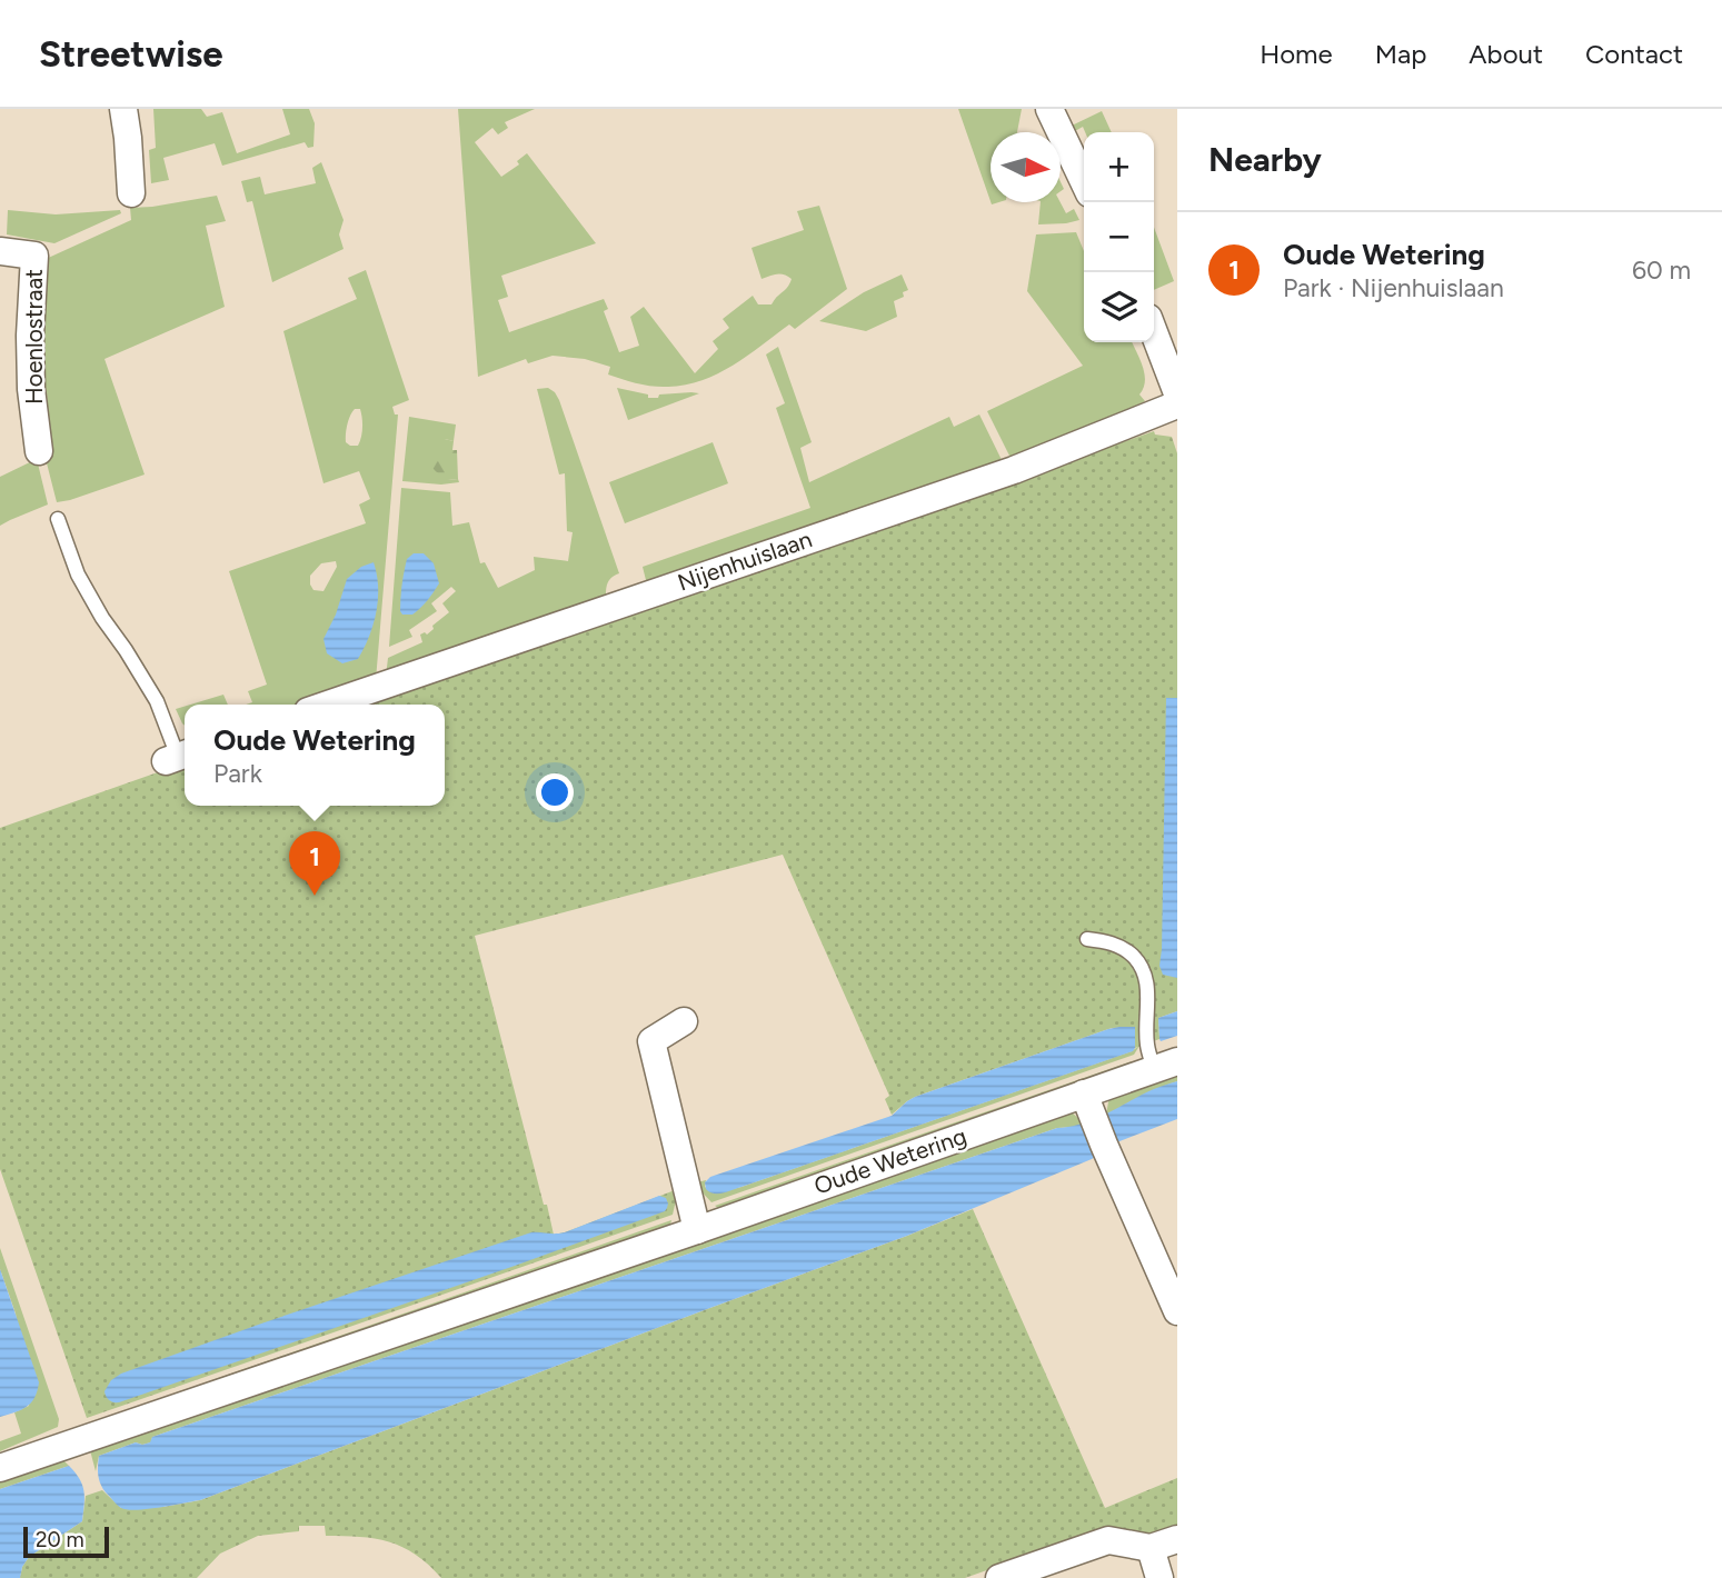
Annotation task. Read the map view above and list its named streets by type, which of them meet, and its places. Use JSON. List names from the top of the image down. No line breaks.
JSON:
{"streets":{"street":["Hoenlostraat","Nijenhuislaan","Oude Wetering"]},"scale_bar":"20 m","north":"right","page":{"header":"Streetwise","nav":["Home","Map","About","Contact"],"heading":"Nearby","map_buttons":["+","−"],"list":[{"mark":"1","name":"Oude Wetering","note":"Park · Nijenhuislaan","value":"60 m"}],"popup":["Oude Wetering","Park"],"pins":"1","scale":"20 m"}}
